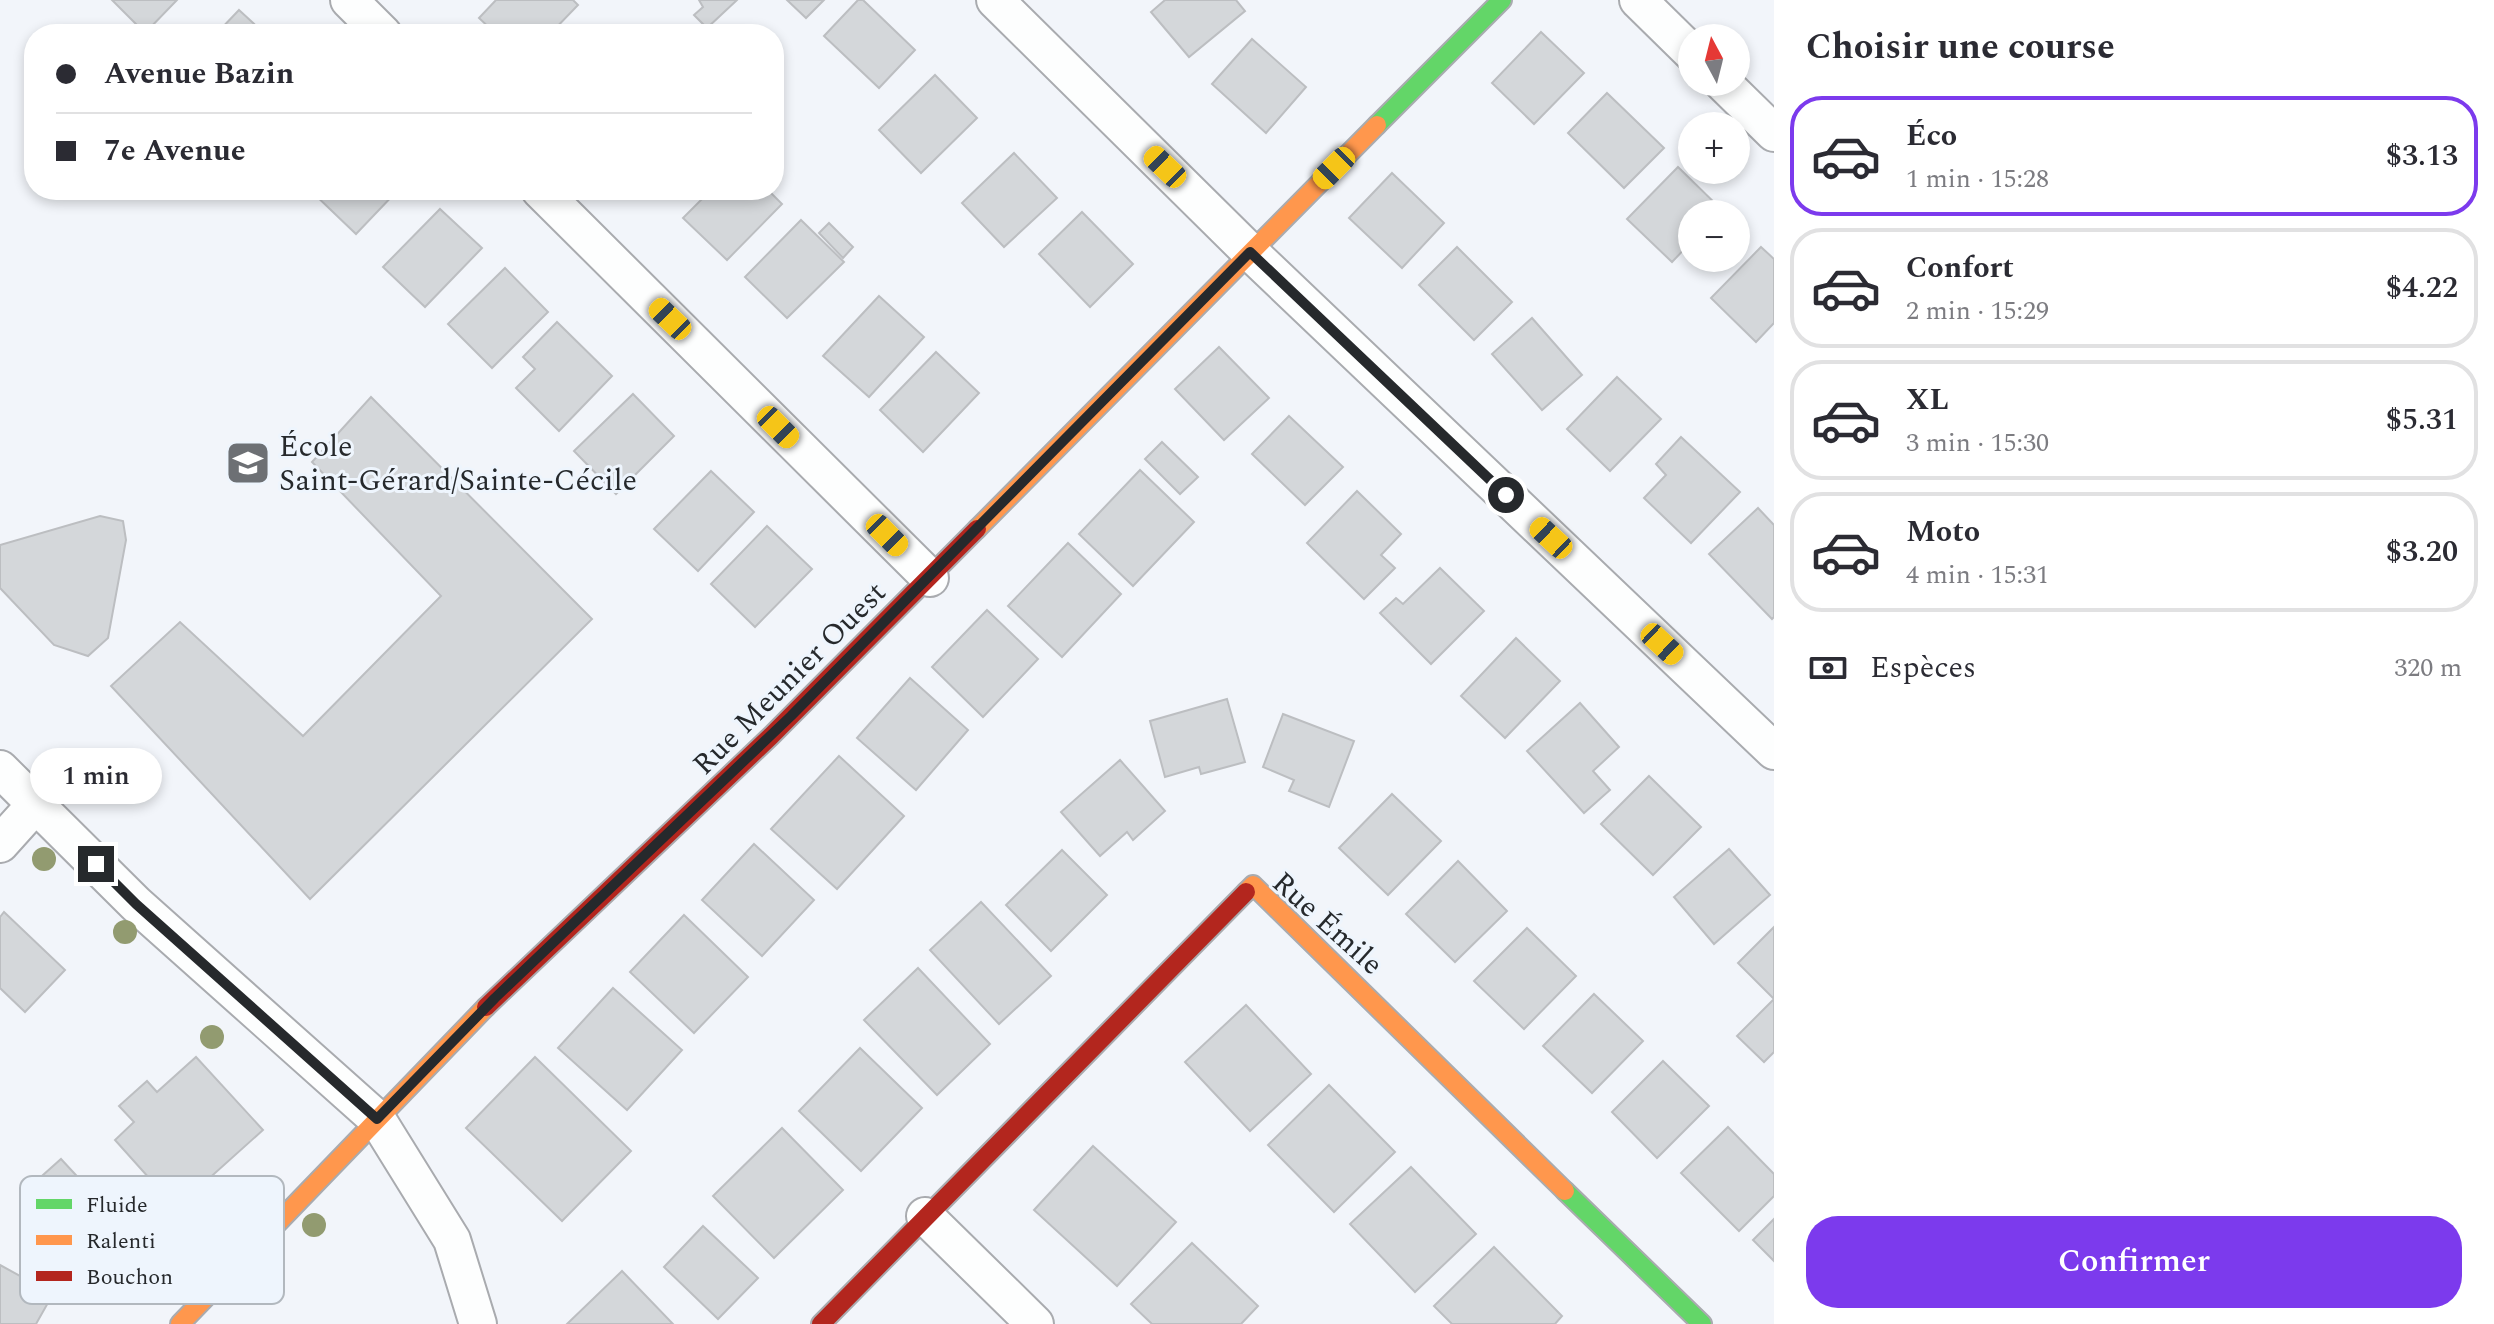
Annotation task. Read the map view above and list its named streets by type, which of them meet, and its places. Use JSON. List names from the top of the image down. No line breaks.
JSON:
{"streets":{"street":["Rue Meunier Ouest","Rue Émile"]},"places":{"school or university":["École Saint-Gérard/Sainte-Cécile"]},"legend":["Fluide","Ralenti","Bouchon"],"north":"top","page":{"heading":"Choisir une course","map_buttons":["+","−"],"banner":["Avenue Bazin","7e Avenue"],"list":[{"name":"Éco","note":"1 min · 15:28","value":"$3.13"},{"name":"Confort","note":"2 min · 15:29","value":"$4.22"},{"name":"XL","note":"3 min · 15:30","value":"$5.31"},{"name":"Moto","note":"4 min · 15:31","value":"$3.20"}],"pay":["Espèces","320 m"],"bubble":"1 min","buttons":"Confirmer"}}
